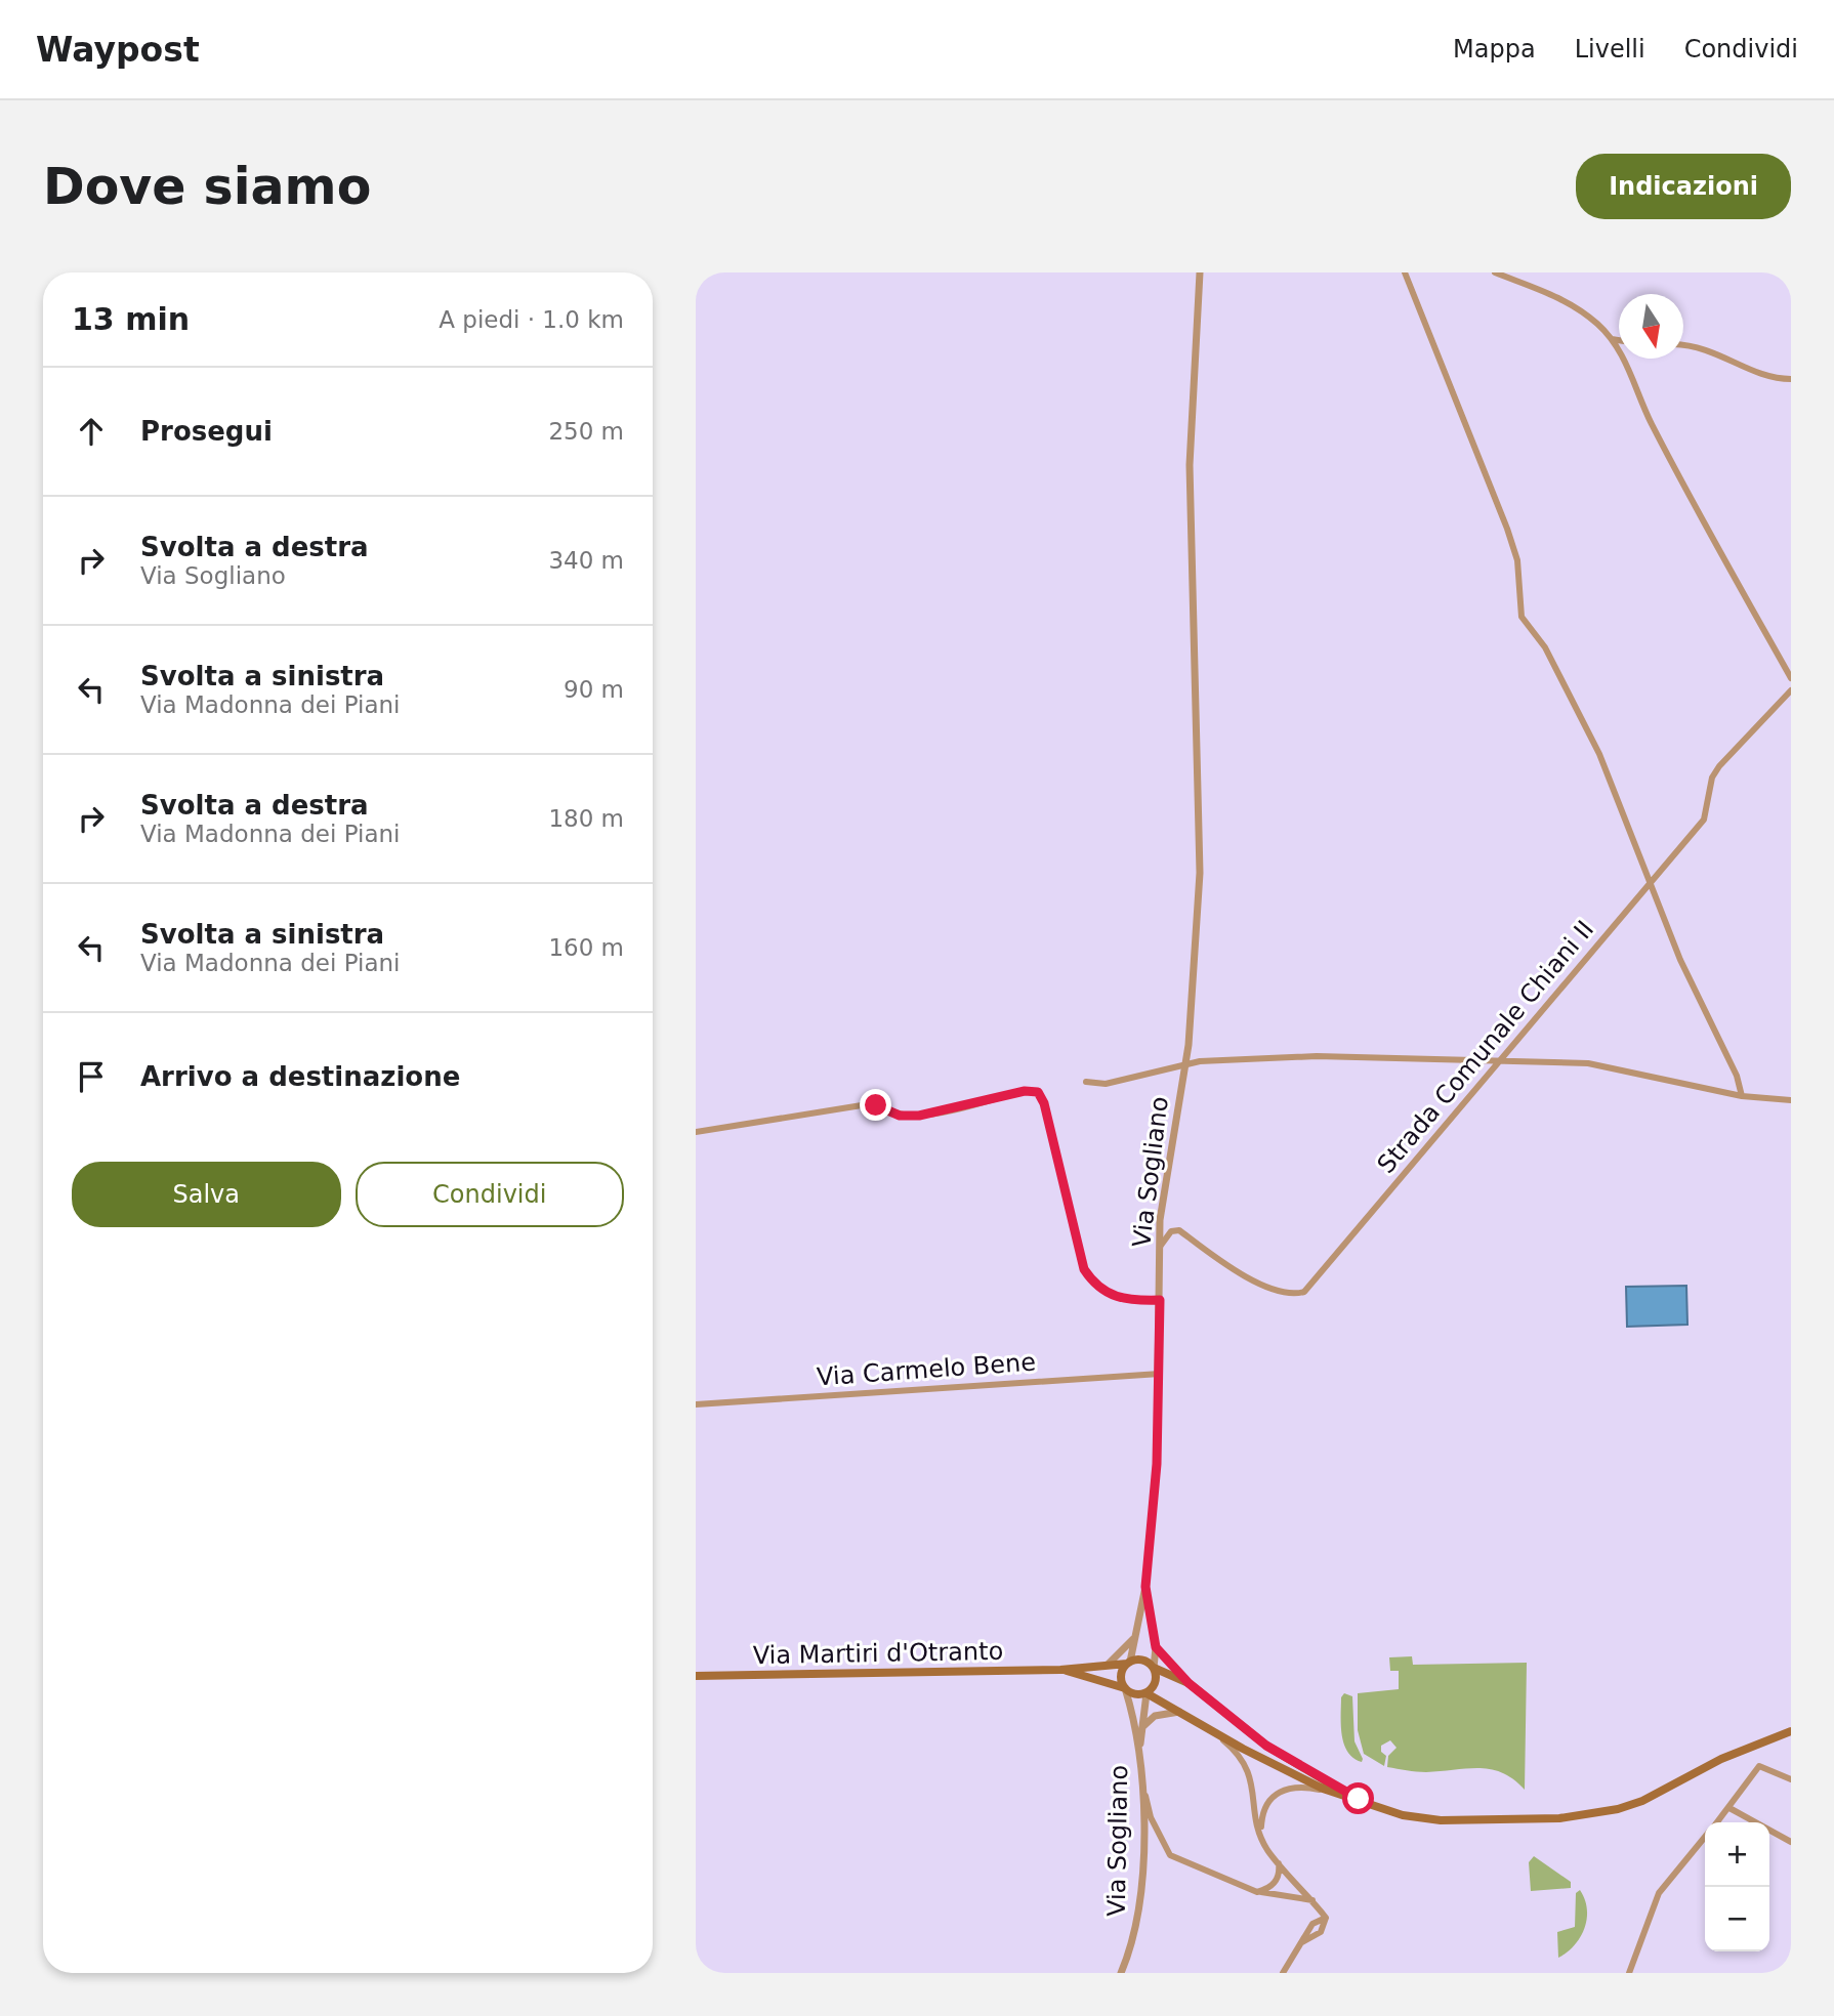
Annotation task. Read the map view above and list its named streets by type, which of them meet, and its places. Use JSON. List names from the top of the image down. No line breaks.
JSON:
{"streets":{"main road":["Via Sogliano","Via Martiri d'Otranto"],"street":["Strada Comunale Chiani II","Via Carmelo Bene"]},"crossings":[["Strada Comunale Chiani II","Via Sogliano"],["Via Sogliano","Via Carmelo Bene"],["Via Sogliano","Via Martiri d'Otranto"]],"north":"bottom","page":{"header":"Waypost","nav":["Mappa","Livelli","Condividi"],"buttons":["Indicazioni",["Salva","Condividi"]],"title":"Dove siamo","heading":["13 min","A piedi · 1.0 km"],"list":[["Prosegui","250 m"],["Svolta a destra","Via Sogliano","340 m"],["Svolta a sinistra","Via Madonna dei Piani","90 m"],["Svolta a destra","Via Madonna dei Piani","180 m"],["Svolta a sinistra","Via Madonna dei Piani","160 m"],"Arrivo a destinazione"],"map_buttons":["+","−"]}}
